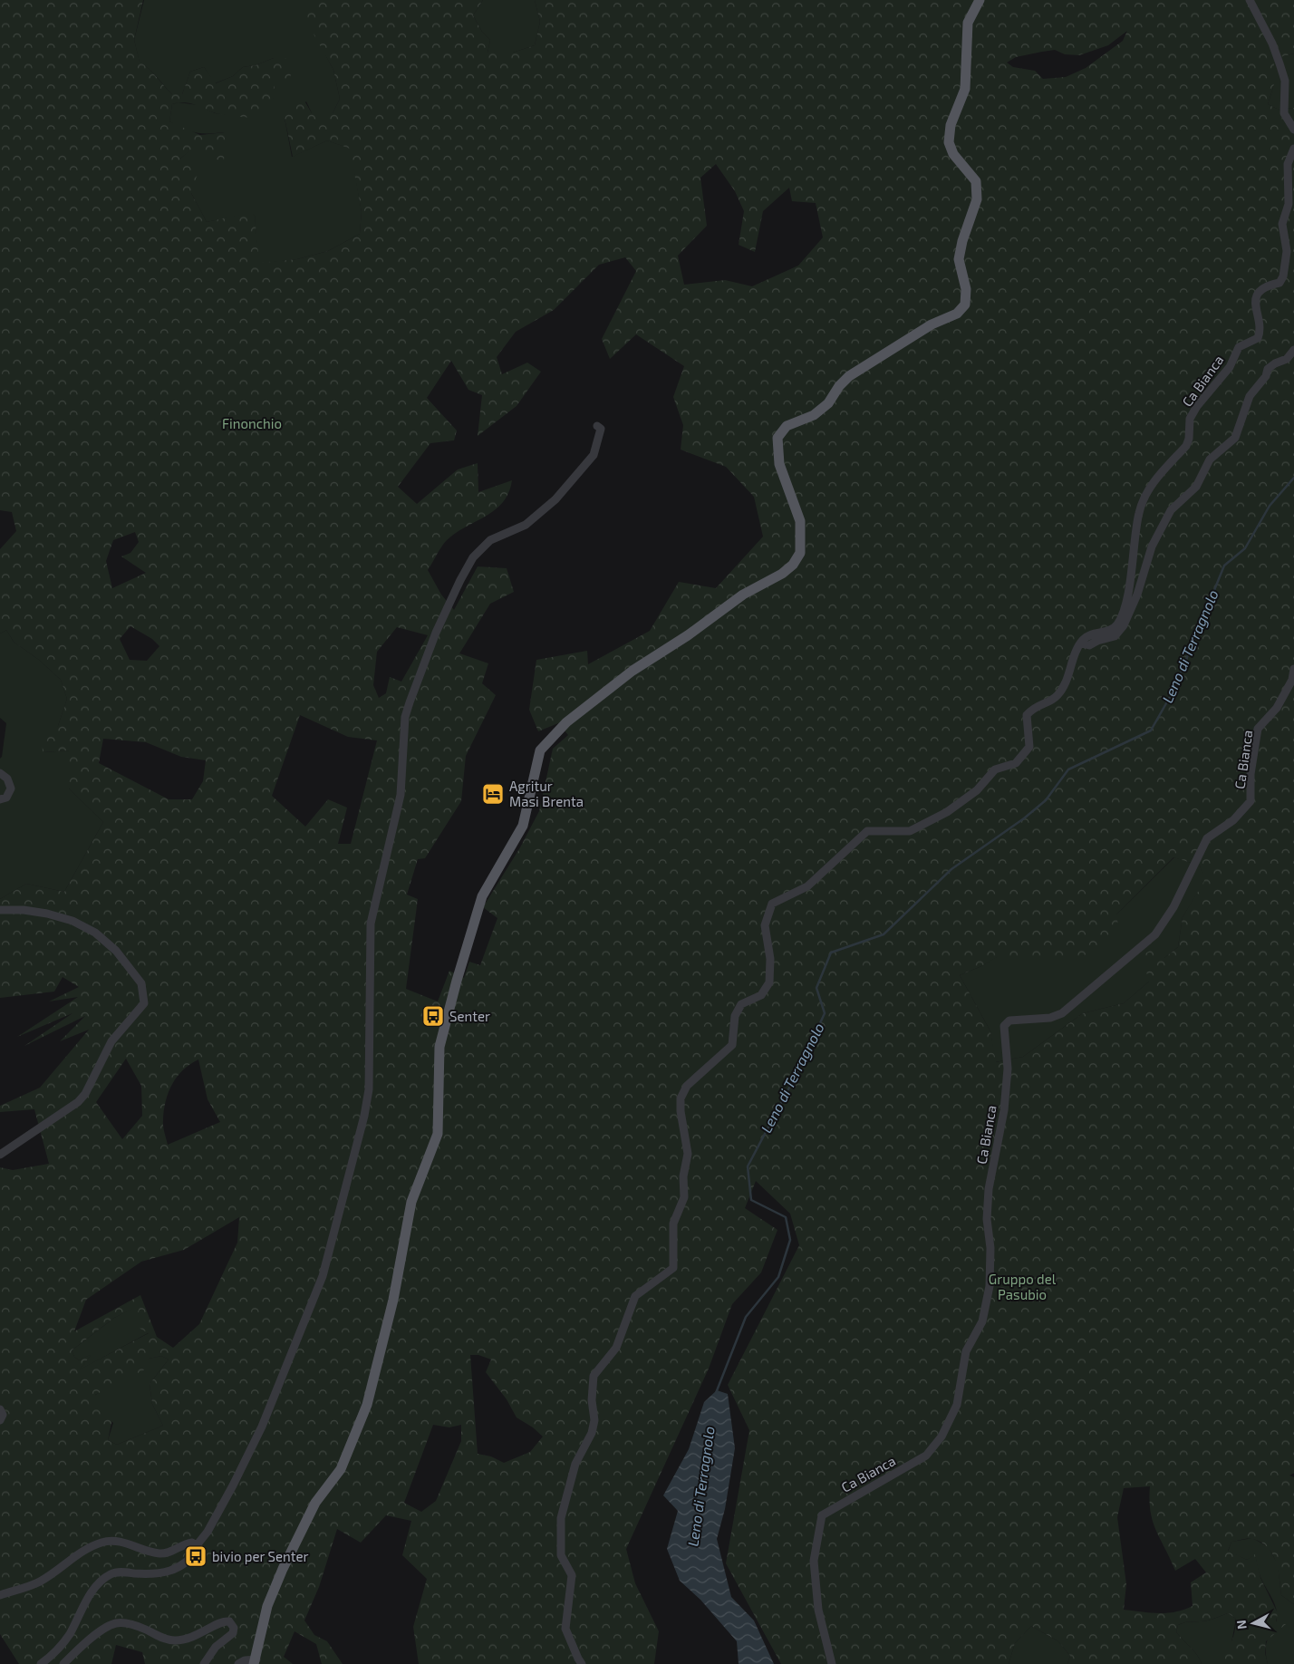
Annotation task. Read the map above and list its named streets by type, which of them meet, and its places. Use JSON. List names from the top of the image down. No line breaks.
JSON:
{"streets":{"street":["Ca Bianca"]},"water":["Leno di Terragnolo"],"parks":["Finonchio","Gruppo del Pasubio"],"places":{"hotel":["Agritur Masi Brenta"],"bus stop":["Senter","bivio per Senter"]},"north":"left"}
